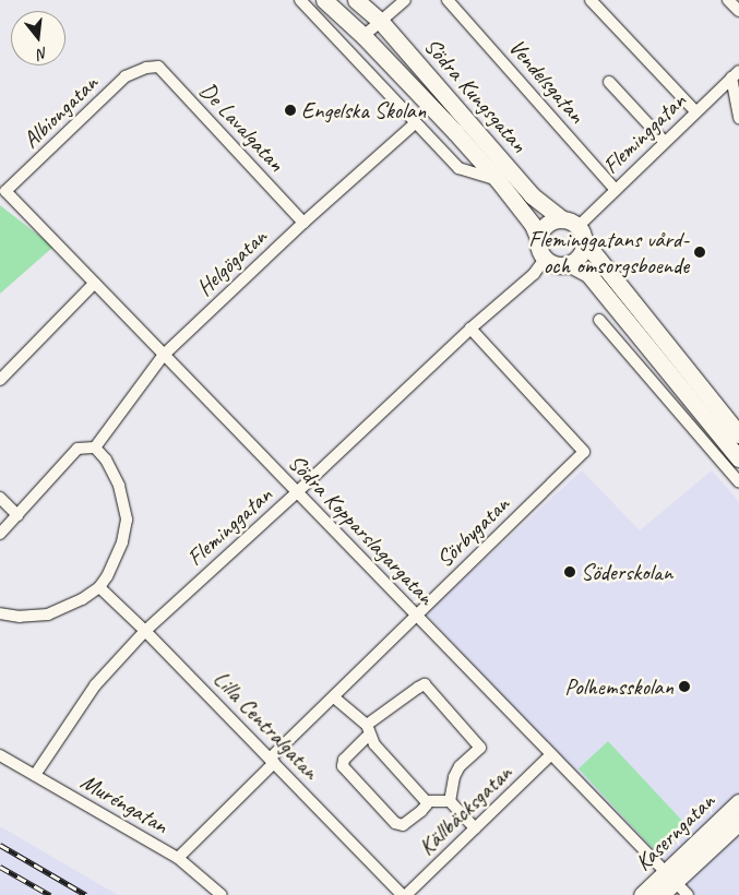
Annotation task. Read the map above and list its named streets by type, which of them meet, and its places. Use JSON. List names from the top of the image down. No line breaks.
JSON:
{"streets":{"main road":["Södra Kungsgatan","Kaserngatan"],"street":["Vendelsgatan","Albiongatan","De Lavalgatan","Fleminggatan","Helgögatan","Södra Kopparslagargatan","Sörbygatan","Lilla Centralgatan","Muréngatan","Källbäcksgatan"]},"crossings":[["Vendelsgatan","Fleminggatan"],["Södra Kungsgatan","Fleminggatan"],["Södra Kungsgatan","Helgögatan"],["Albiongatan","De Lavalgatan"],["Albiongatan","Södra Kopparslagargatan"],["De Lavalgatan","Helgögatan"],["Fleminggatan","Södra Kopparslagargatan"],["Fleminggatan","Sörbygatan"],["Fleminggatan","Lilla Centralgatan"],["Fleminggatan","Muréngatan"],["Helgögatan","Södra Kopparslagargatan"],["Södra Kopparslagargatan","Sörbygatan"],["Södra Kopparslagargatan","Källbäcksgatan"],["Södra Kopparslagargatan","Kaserngatan"],["Sörbygatan","Lilla Centralgatan"],["Sörbygatan","Muréngatan"]],"places":["Engelska Skolan","Fleminggatans vård- och omsorgsboende","Söderskolan","Polhemsskolan"],"north":"bottom"}
